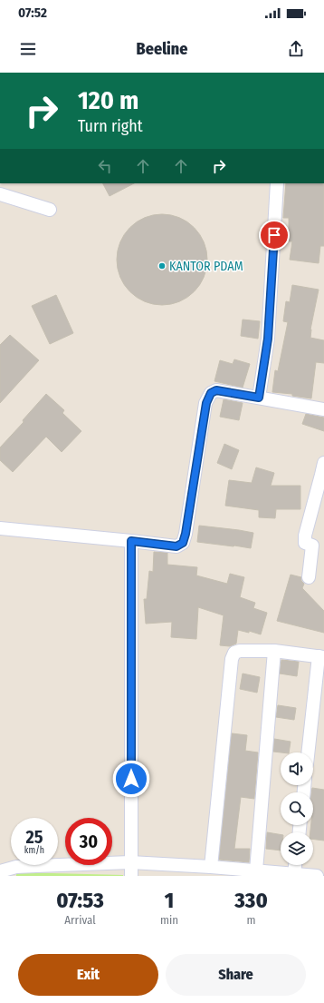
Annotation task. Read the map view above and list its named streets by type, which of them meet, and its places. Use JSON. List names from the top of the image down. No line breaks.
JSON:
{"places":["KANTOR PDAM"],"page":{"status":"07:52","header":"Beeline","turn":["120 m","Turn right"],"speed":"25 km/h","limit":"30","eta":["07:53","Arrival","1","min","330","m"],"buttons":["Exit","Share"]}}
